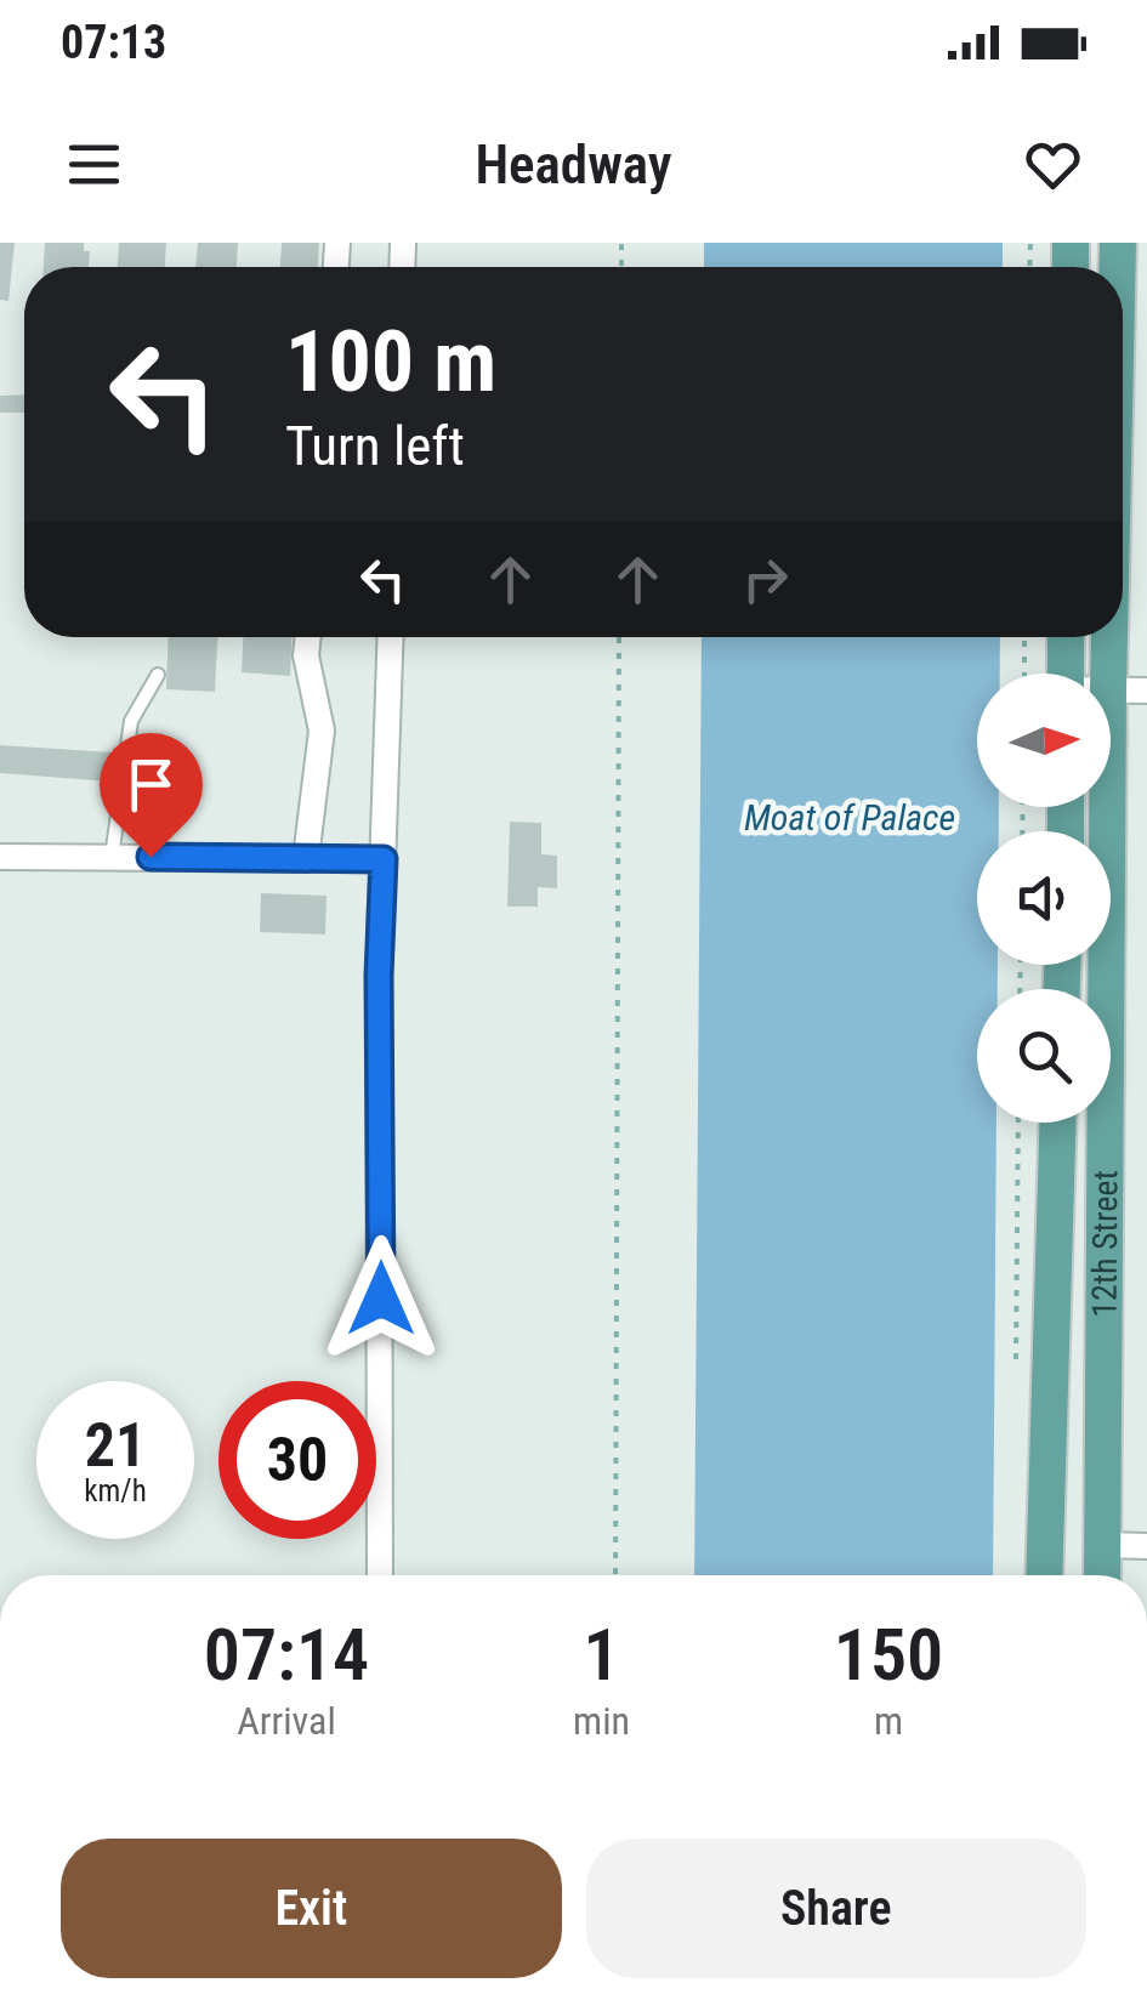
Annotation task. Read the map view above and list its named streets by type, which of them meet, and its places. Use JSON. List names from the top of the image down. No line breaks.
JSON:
{"streets":{"main road":["12th Street"]},"water":["Moat of Palace"],"north":"right","page":{"status":"07:13","header":"Headway","turn":["100 m","Turn left"],"speed":"21 km/h","limit":"30","eta":["07:14","Arrival","1","min","150","m"],"buttons":["Exit","Share"]}}
